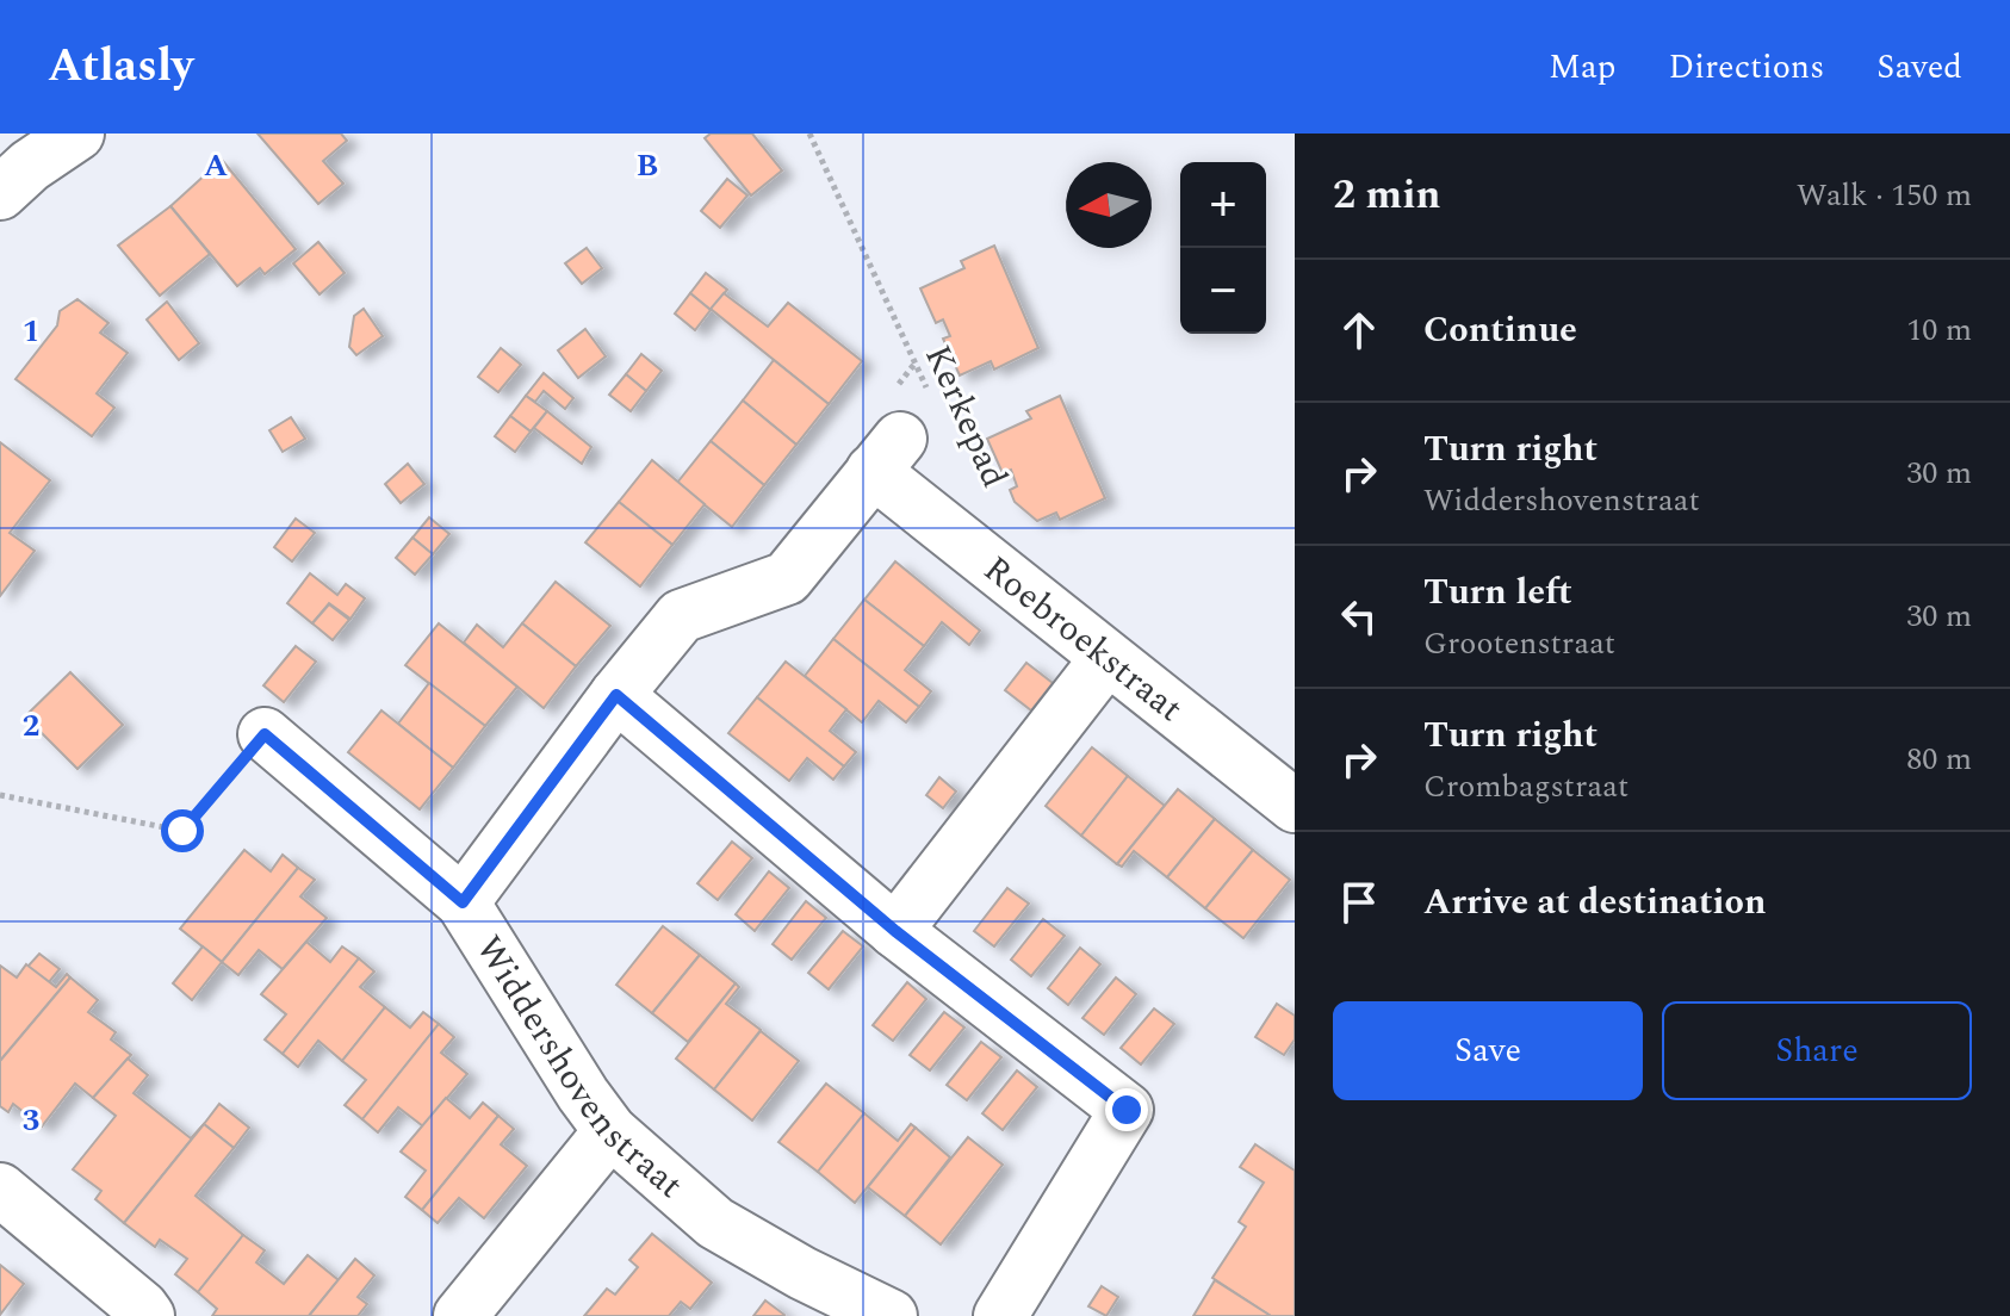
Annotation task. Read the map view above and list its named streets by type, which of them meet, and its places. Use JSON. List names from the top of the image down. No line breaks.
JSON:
{"streets":{"street":["Roebroekstraat","Widdershovenstraat"],"path":["Kerkepad"]},"north":"left","page":{"header":"Atlasly","nav":["Map","Directions","Saved"],"heading":["2 min","Walk · 150 m"],"map_buttons":["+","−"],"list":[["Continue","10 m"],["Turn right","Widdershovenstraat","30 m"],["Turn left","Grootenstraat","30 m"],["Turn right","Crombagstraat","80 m"],"Arrive at destination"],"buttons":["Save","Share"]},"grid":{"columns":["A","B"],"rows":["1","2","3"]}}
